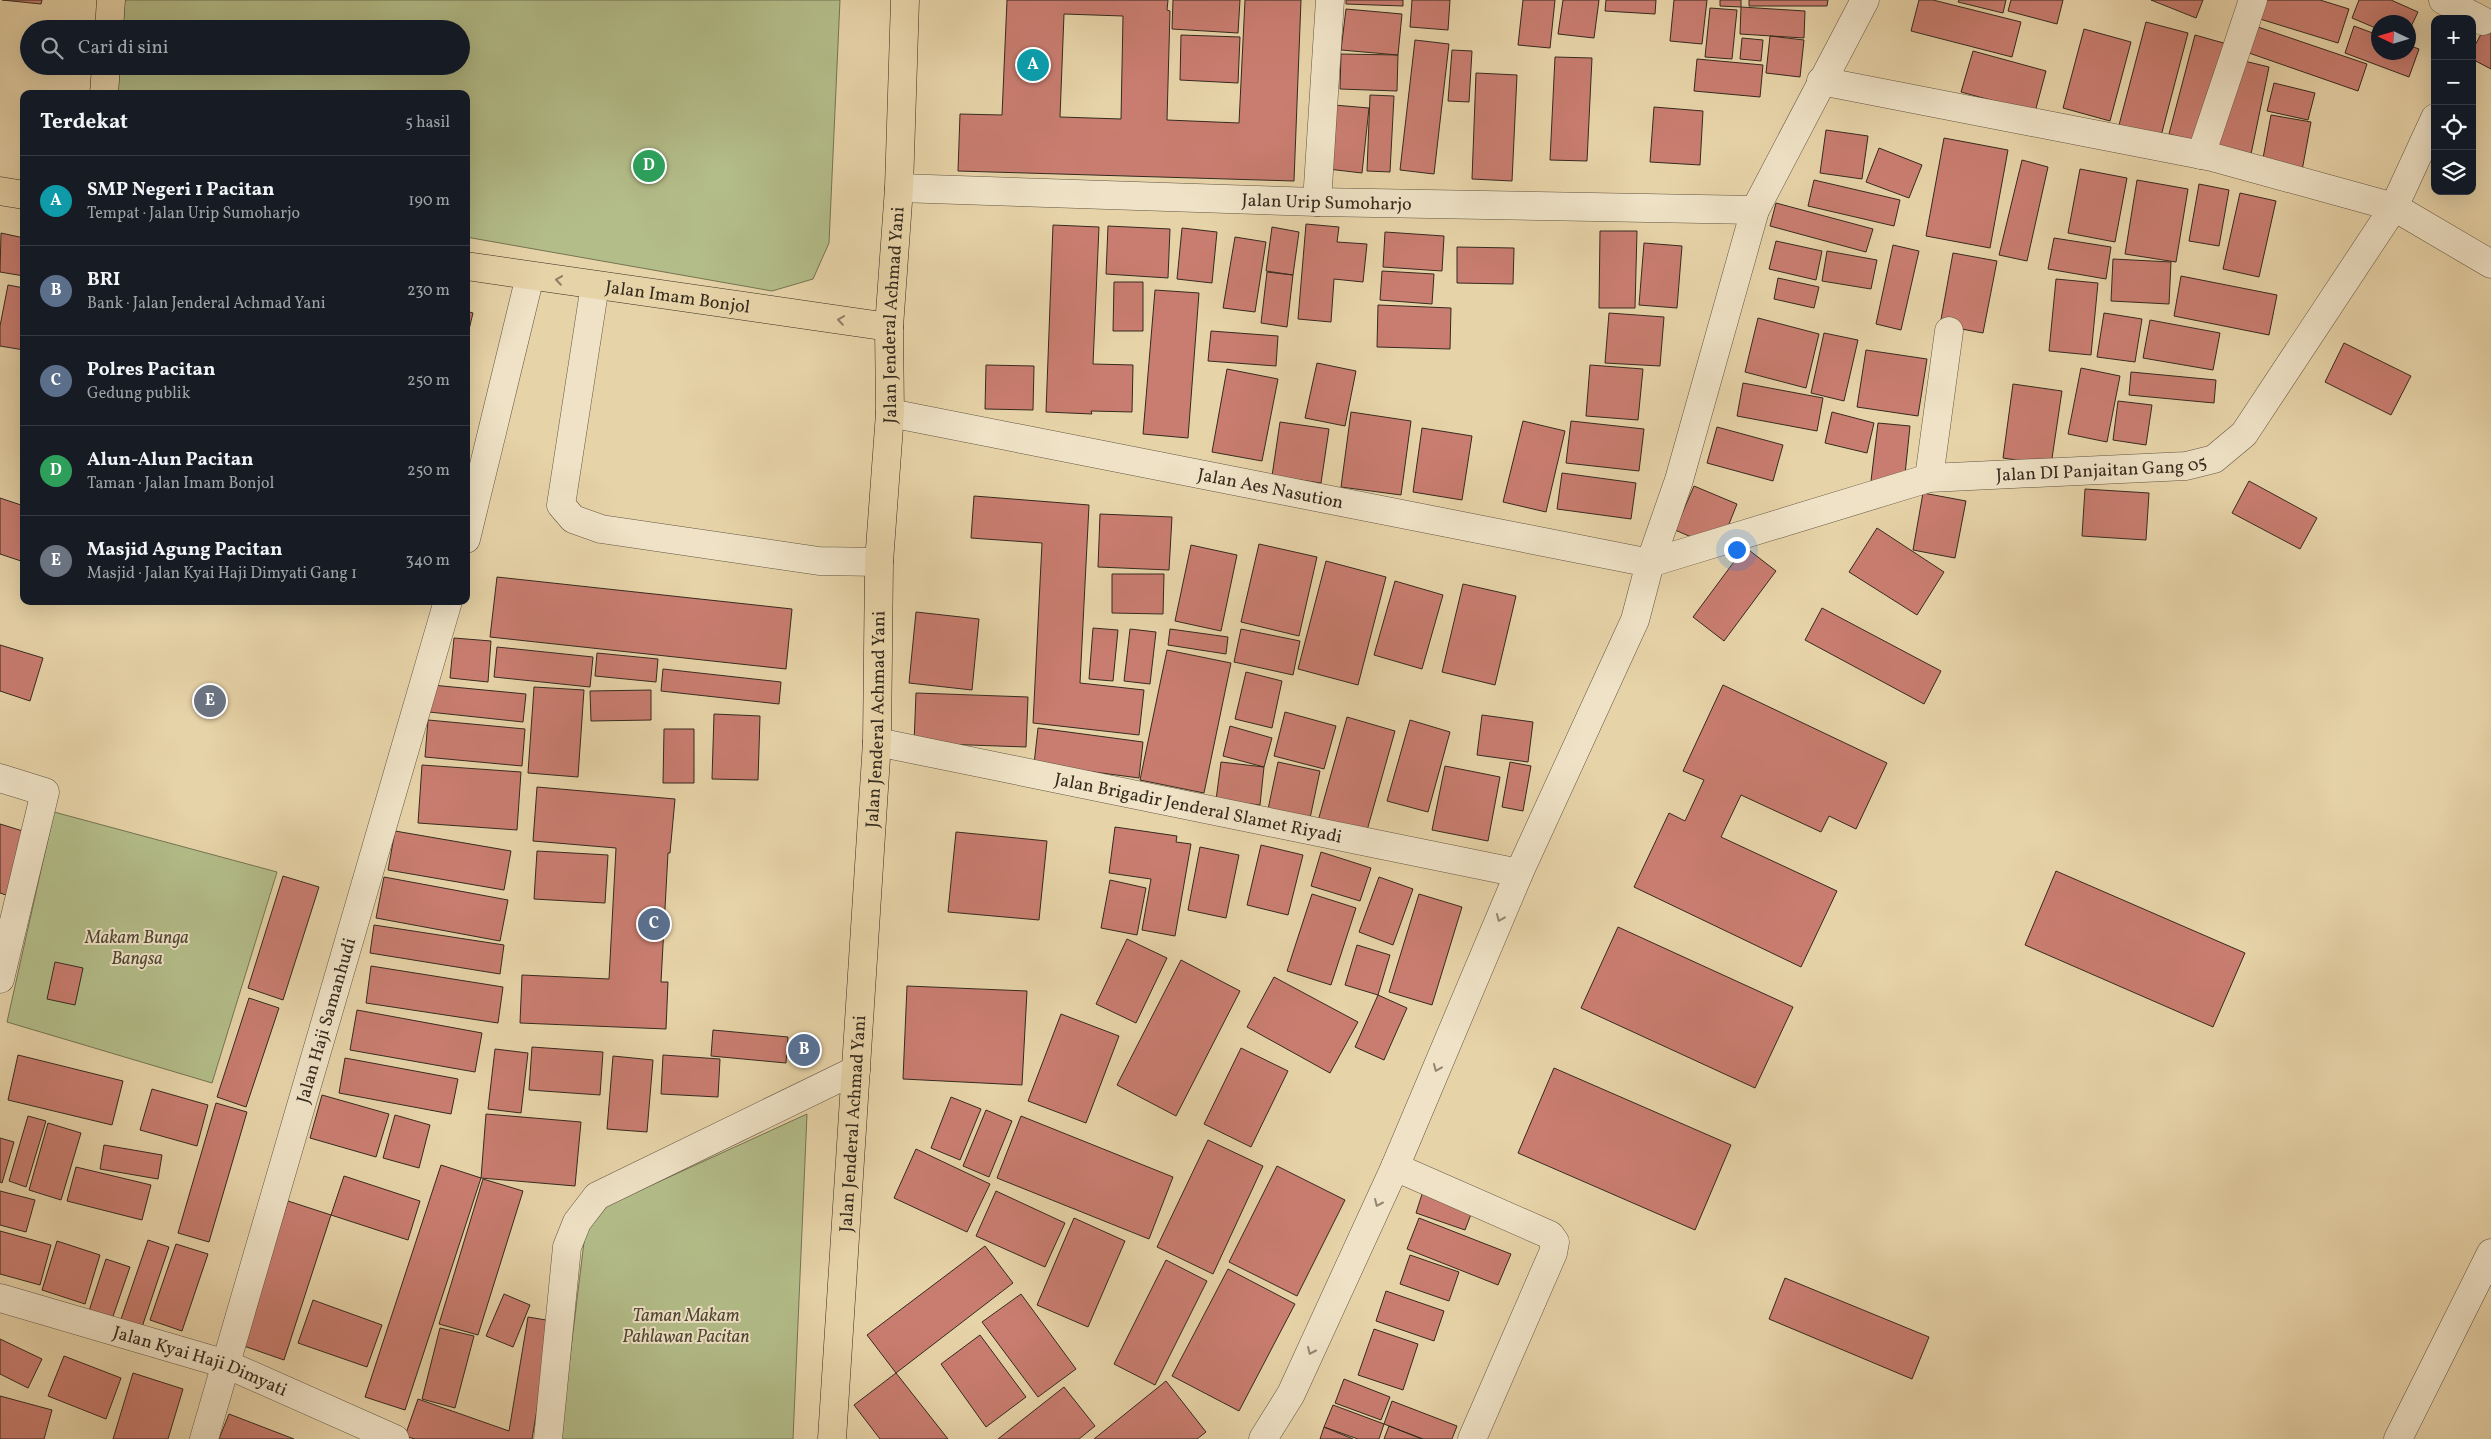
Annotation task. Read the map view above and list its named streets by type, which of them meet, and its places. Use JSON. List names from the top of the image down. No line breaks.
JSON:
{"streets":{"main road":["Jalan Imam Bonjol","Jalan Jenderal Achmad Yani"],"street":["Jalan Urip Sumoharjo","Jalan DI Panjaitan Gang 05","Jalan Aes Nasution","Jalan Brigadir Jenderal Slamet Riyadi","Jalan Haji Samanhudi","Jalan Kyai Haji Dimyati"]},"crossings":[["Jalan Urip Sumoharjo","Jalan Jenderal Achmad Yani"],["Jalan Imam Bonjol","Jalan Jenderal Achmad Yani"],["Jalan Jenderal Achmad Yani","Jalan Aes Nasution"],["Jalan Jenderal Achmad Yani","Jalan Brigadir Jenderal Slamet Riyadi"],["Jalan DI Panjaitan Gang 05","Jalan Aes Nasution"],["Jalan Haji Samanhudi","Jalan Kyai Haji Dimyati"]],"one_way":["Jalan Imam Bonjol"],"parks":["Makam Bunga Bangsa","Taman Makam Pahlawan Pacitan"],"north":"left","page":{"map_buttons":["+","−"],"search":"Cari di sini","pins":["A","D","E","C","B"],"heading":["Terdekat","5 hasil"],"list":[{"mark":"A","name":"SMP Negeri 1 Pacitan","note":"Tempat · Jalan Urip Sumoharjo","value":"190 m"},{"mark":"B","name":"BRI","note":"Bank · Jalan Jenderal Achmad Yani","value":"230 m"},{"mark":"C","name":"Polres Pacitan","note":"Gedung publik","value":"250 m"},{"mark":"D","name":"Alun-Alun Pacitan","note":"Taman · Jalan Imam Bonjol","value":"250 m"},{"mark":"E","name":"Masjid Agung Pacitan","note":"Masjid · Jalan Kyai Haji Dimyati Gang 1","value":"340 m"}]}}
